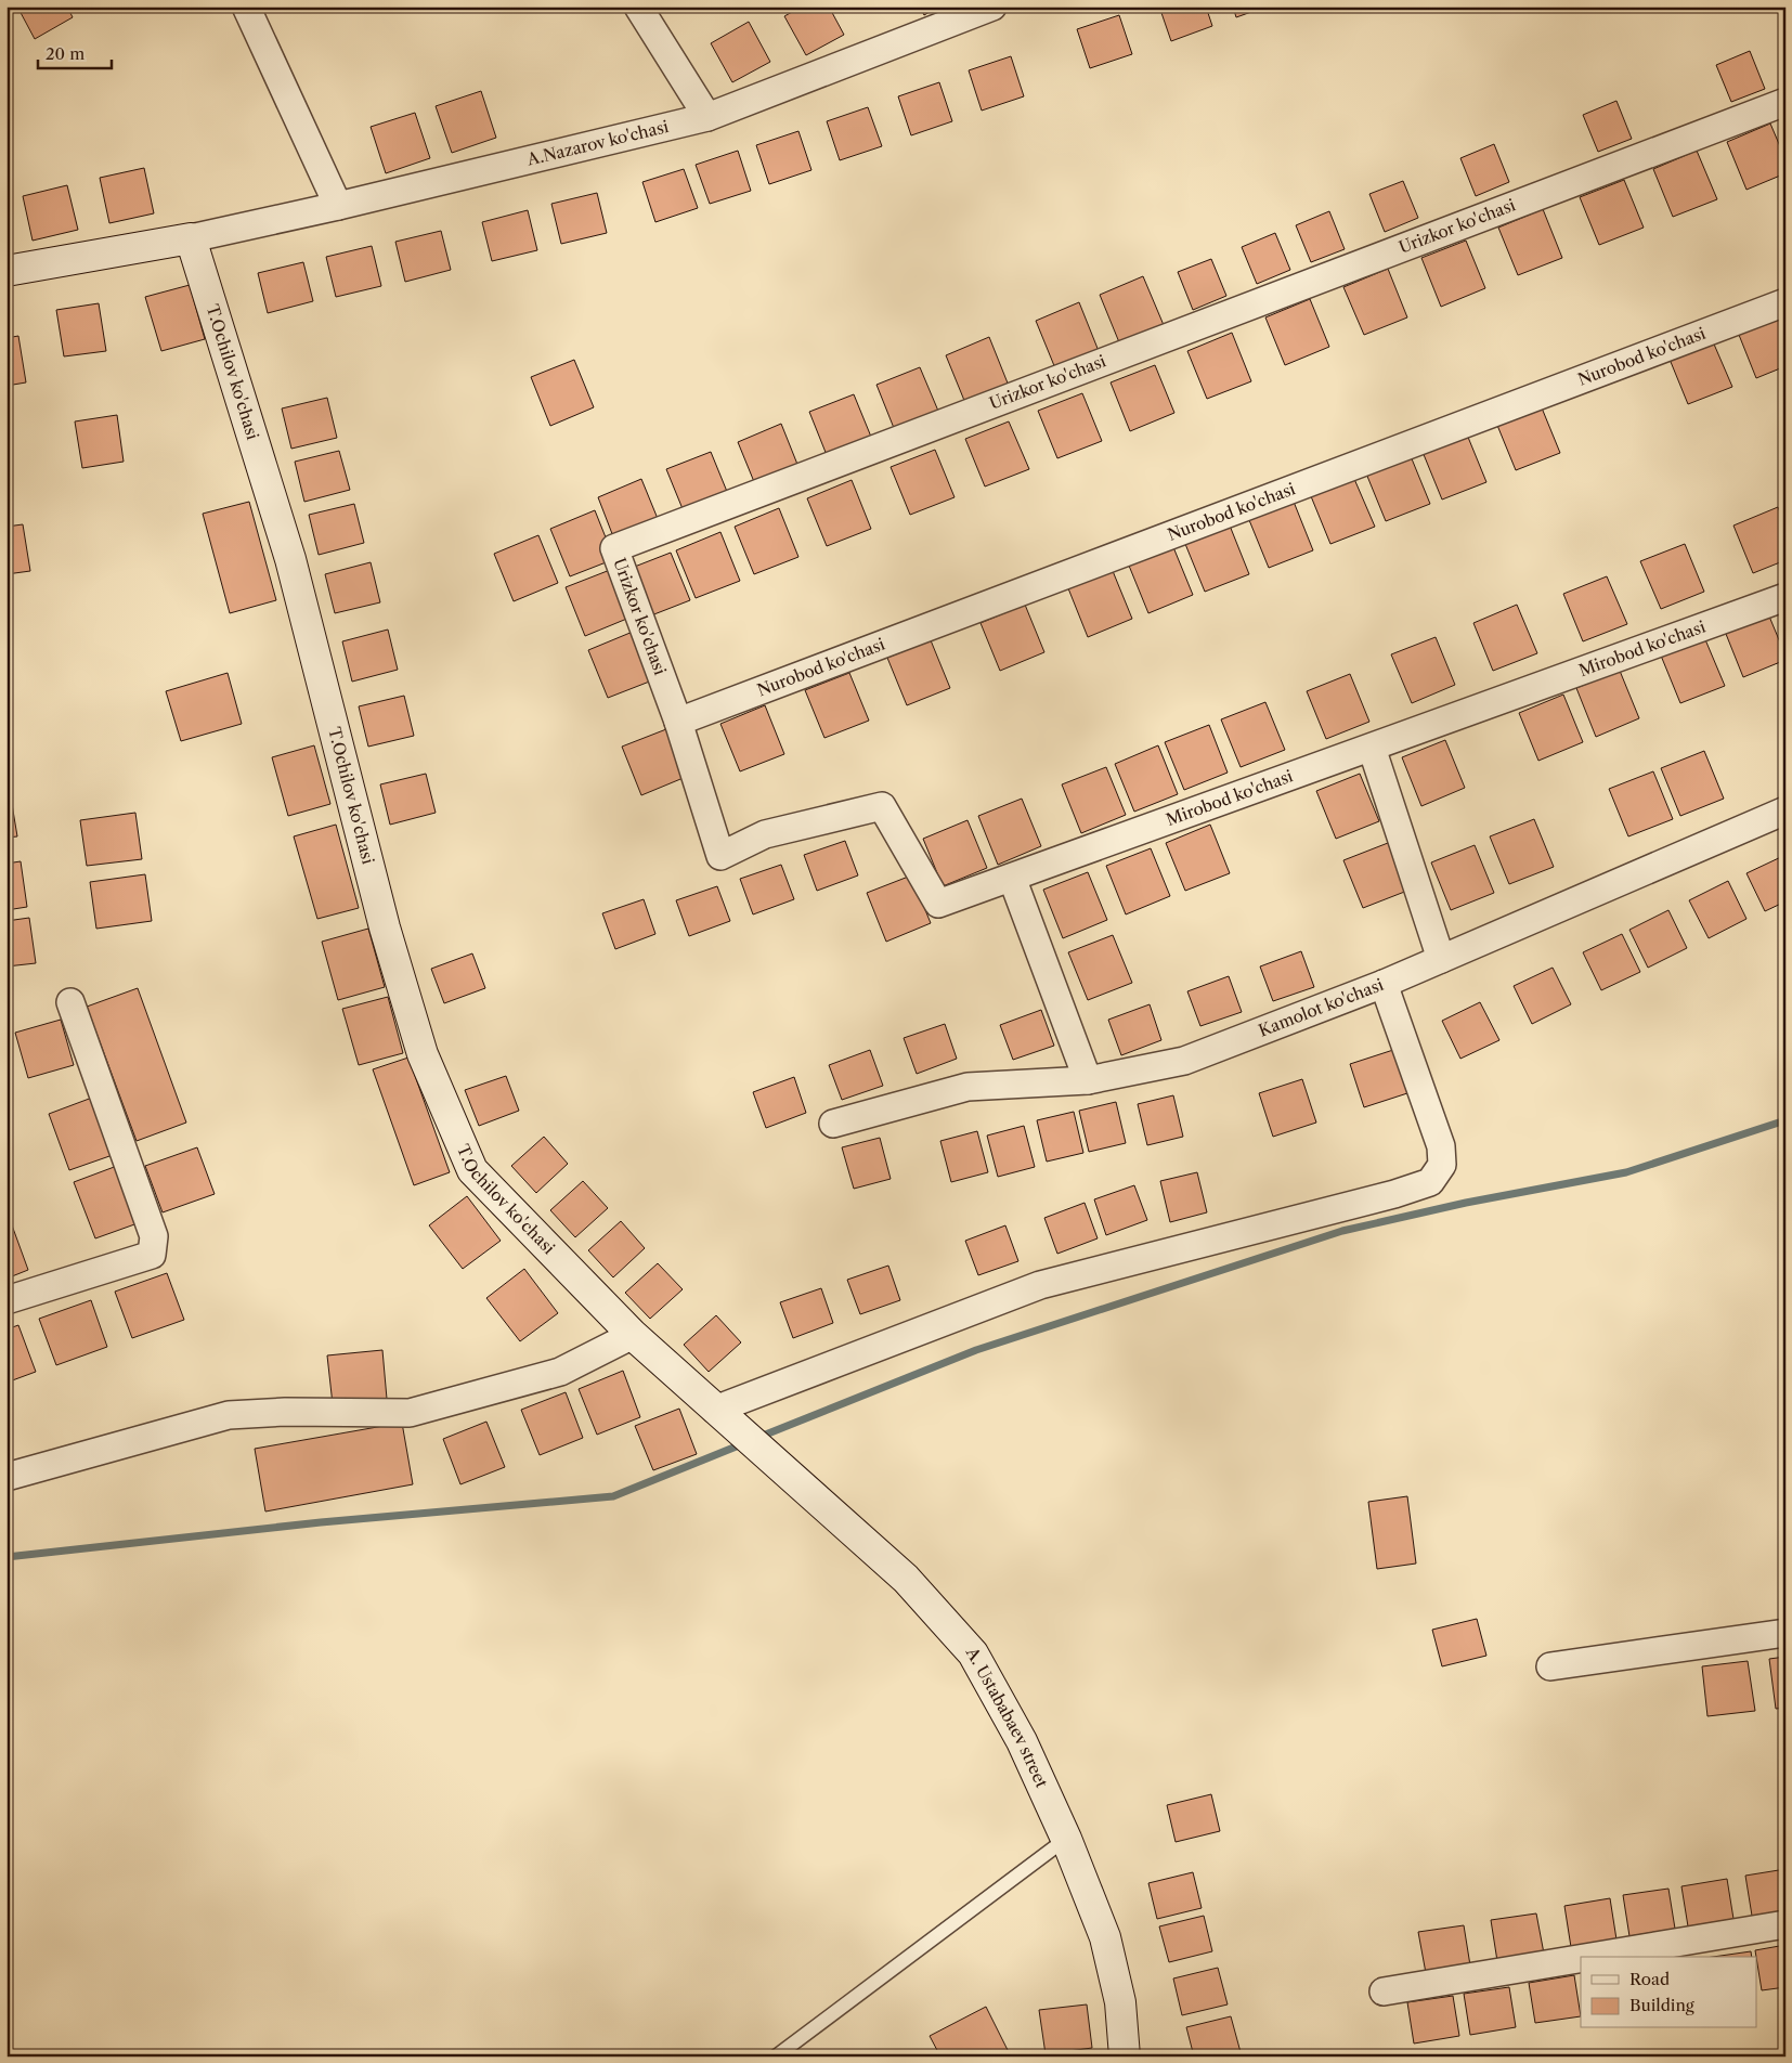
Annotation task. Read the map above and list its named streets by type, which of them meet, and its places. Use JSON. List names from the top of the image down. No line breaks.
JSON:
{"streets":{"main road":["T.Ochilov ko'chasi","A. Ustababaev street"],"street":["A.Nazarov ko'chasi","Urizkor ko'chasi","Nurobod ko'chasi","Mirobod ko'chasi","Kamolot ko'chasi"]},"crossings":[["A.Nazarov ko'chasi","T.Ochilov ko'chasi"],["Urizkor ko'chasi","Nurobod ko'chasi"],["Urizkor ko'chasi","Mirobod ko'chasi"],["T.Ochilov ko'chasi","A. Ustababaev street"]],"legend":["Road","Building"],"scale_bar":"20 m"}
